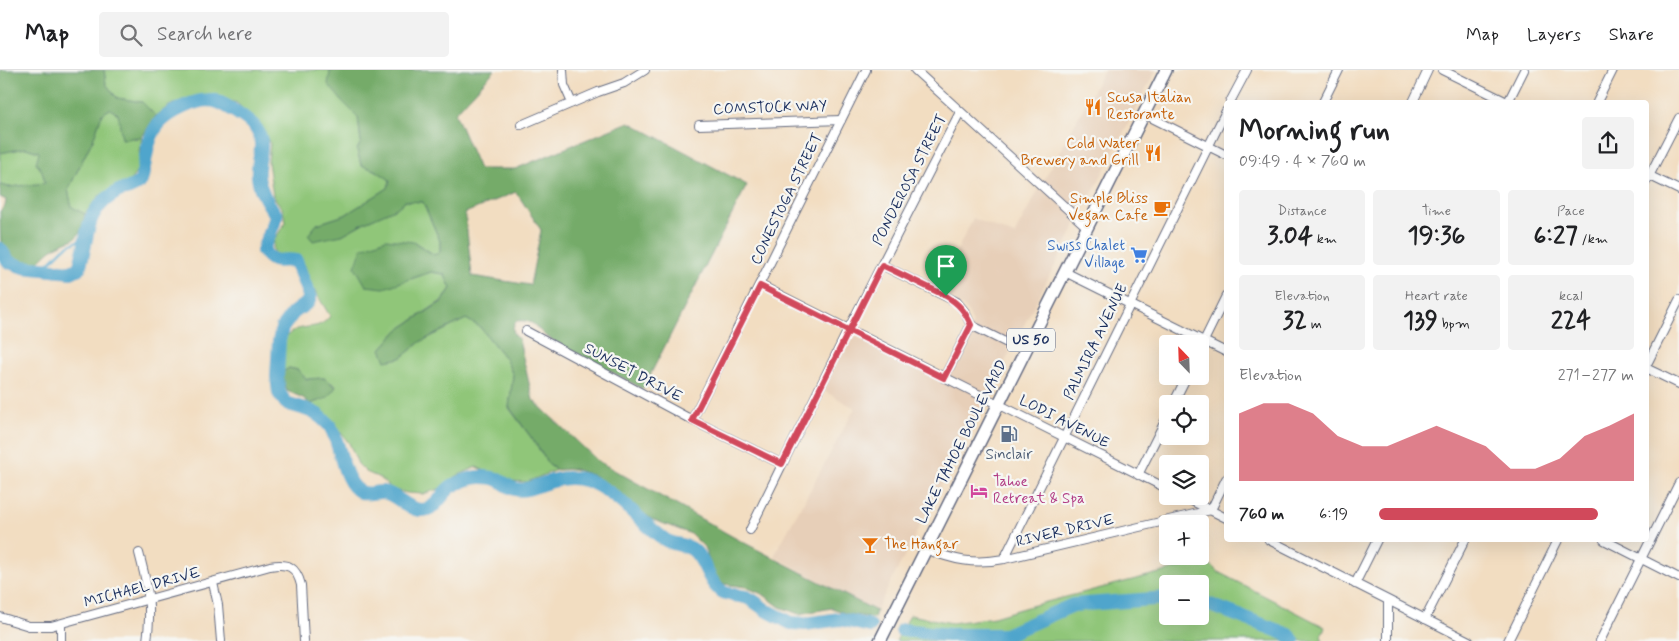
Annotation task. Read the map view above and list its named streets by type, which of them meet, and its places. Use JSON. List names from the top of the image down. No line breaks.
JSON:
{"streets":{"highway":["US 50","LAKE TAHOE BOULEVARD"],"street":["COMSTOCK WAY","PONDEROSA STREET","CONESTOGA STREET","PALMIRA AVENUE","SUNSET DRIVE","LODI AVENUE","RIVER DRIVE","MICHAEL DRIVE"]},"crossings":[["COMSTOCK WAY","CONESTOGA STREET"],["PONDEROSA STREET","SUNSET DRIVE"],["PONDEROSA STREET","LODI AVENUE"],["CONESTOGA STREET","SUNSET DRIVE"],["CONESTOGA STREET","LODI AVENUE"],["PALMIRA AVENUE","LODI AVENUE"],["PALMIRA AVENUE","RIVER DRIVE"],["LODI AVENUE","LAKE TAHOE BOULEVARD"],["LAKE TAHOE BOULEVARD","RIVER DRIVE"]],"places":{"restaurant":["Scusa Italian Restorante","Cold Water Brewery and Grill"],"cafe":["Simple Bliss Vegan Cafe"],"supermarket":["Swiss Chalet Village"],"fuel station":["Sinclair"],"hotel":["Tahoe Retreat & Spa"],"bar":["The Hangar"]},"north":"top left","page":{"header":"Map","search":"Search here","nav":["Map","Layers","Share"],"heading":["Morning run","09:49 · 4 × 760 m"],"stats":[["Distance","3.04 km"],["Time","19:36"],["Pace","6:27 /km"],["Elevation","32 m"],["Heart rate","139 bpm"],["kcal","224"]],"map_buttons":["+","−"],"chart":["Elevation","271–277 m"],"list":[{"name":"760 m","note":"6:19"}]}}
